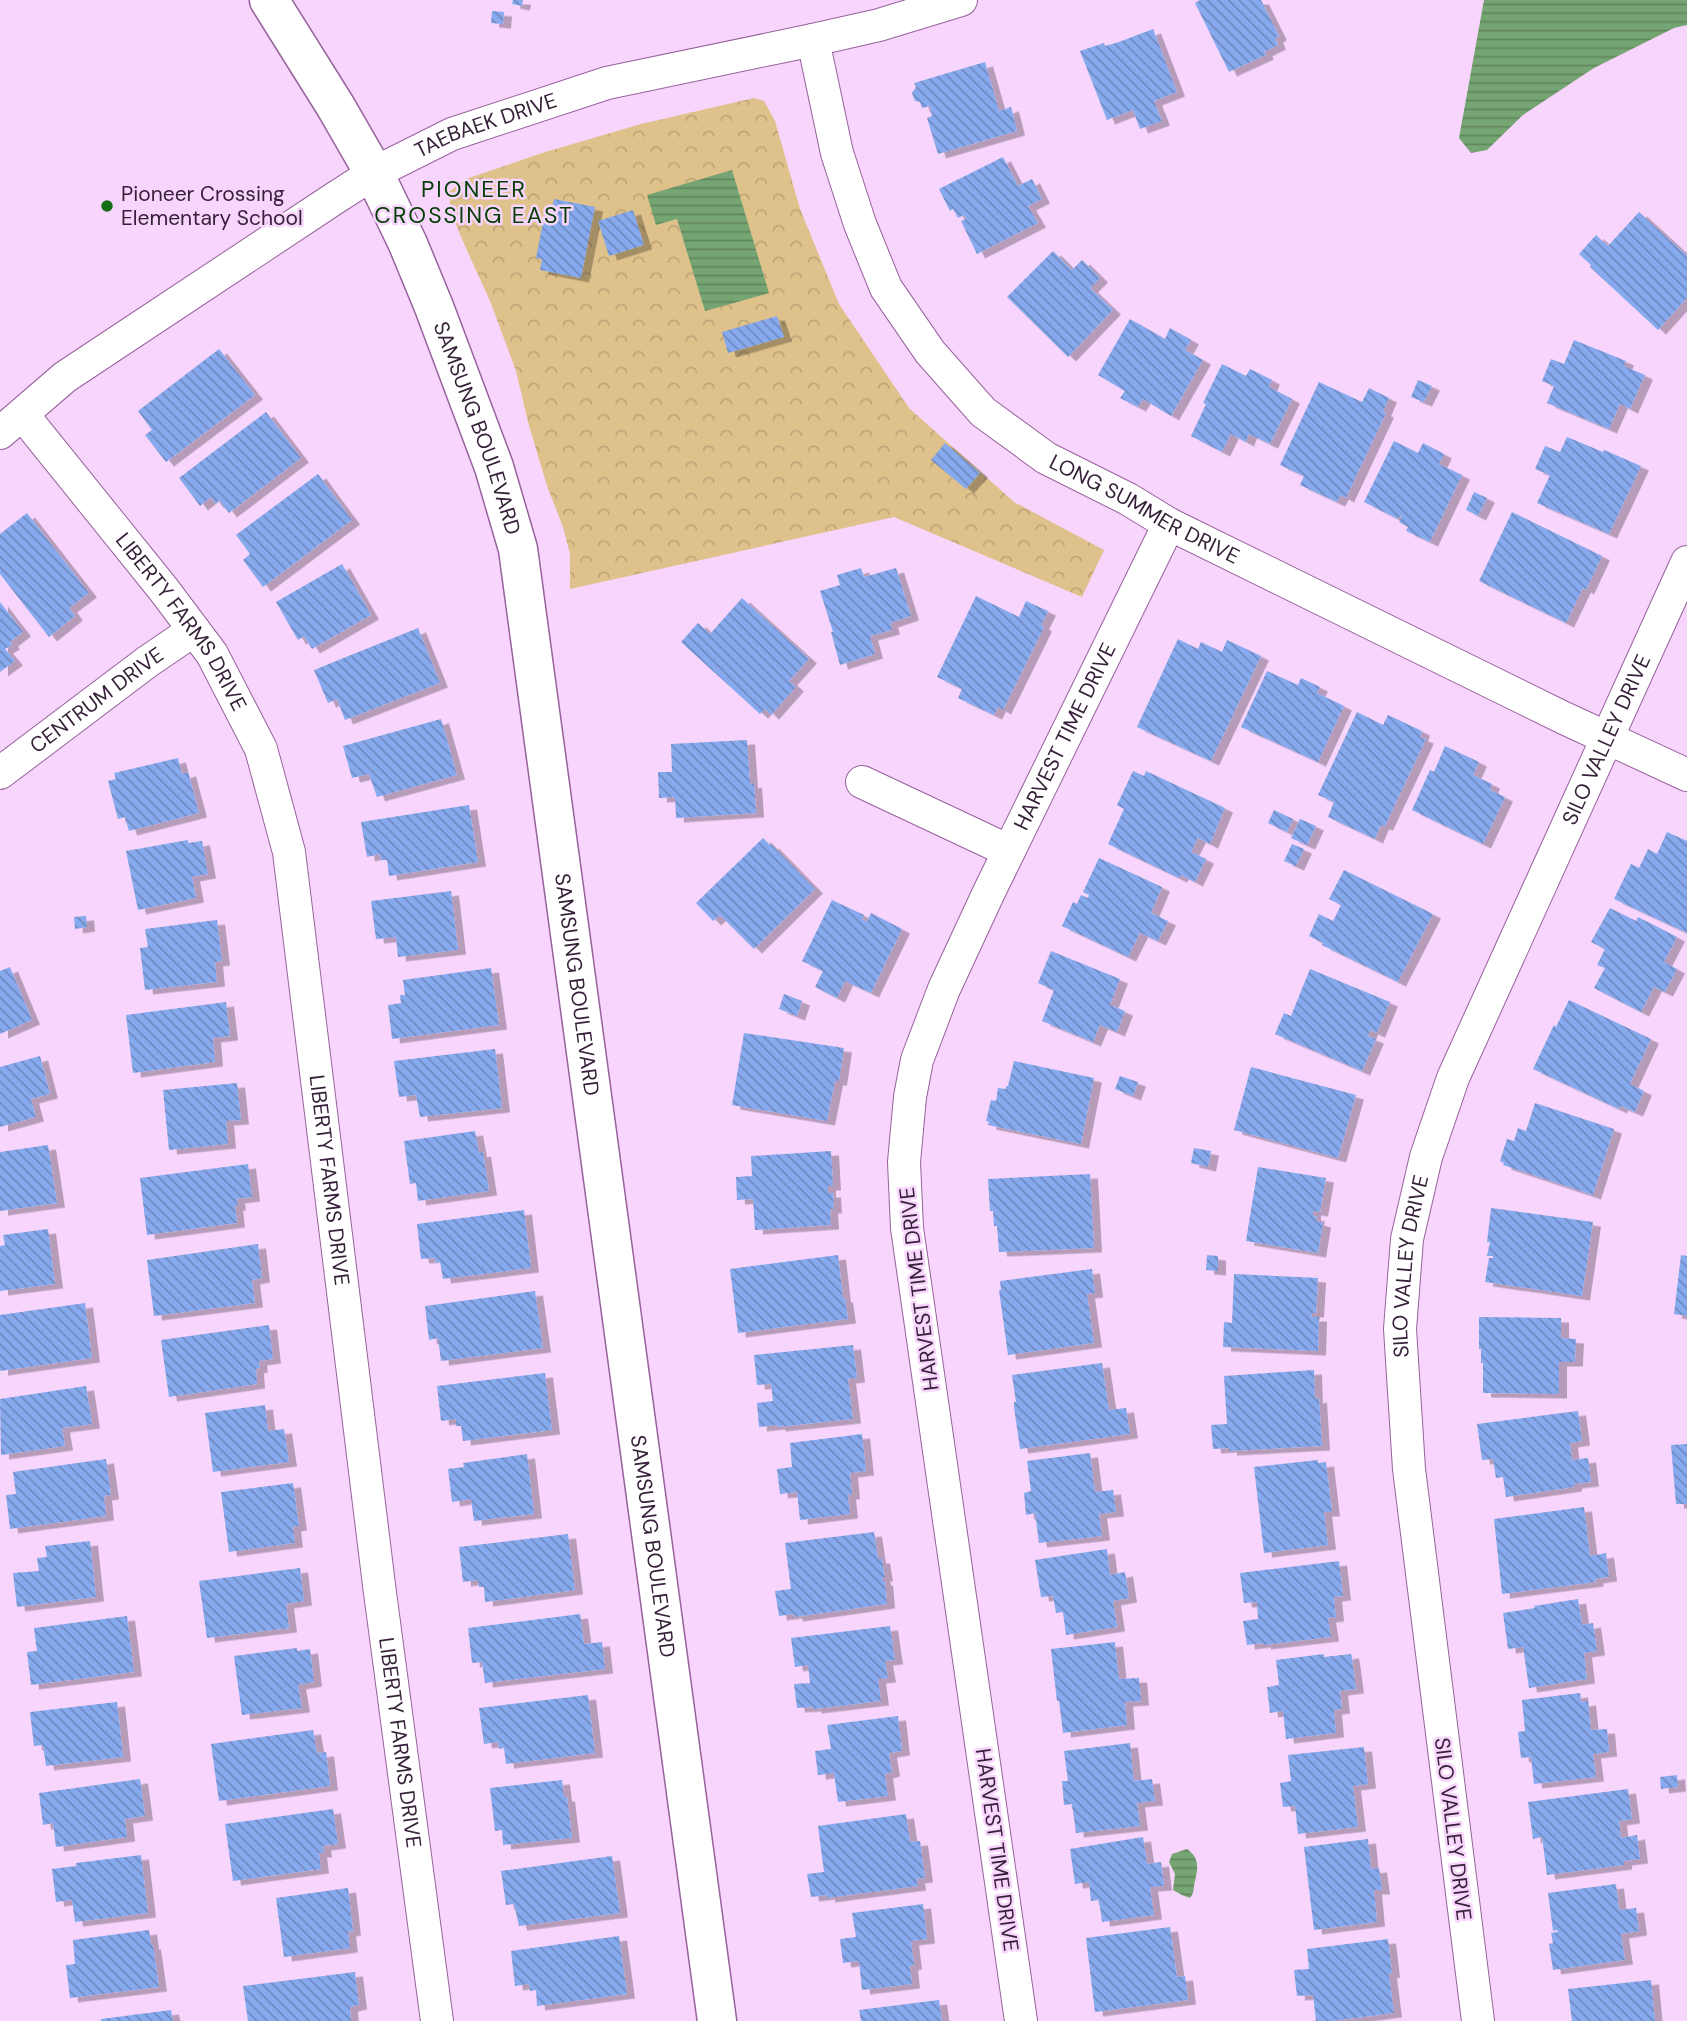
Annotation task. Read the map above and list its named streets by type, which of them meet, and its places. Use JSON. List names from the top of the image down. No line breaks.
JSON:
{"streets":{"street":["TAEBAEK DRIVE","SAMSUNG BOULEVARD","LONG SUMMER DRIVE","LIBERTY FARMS DRIVE","CENTRUM DRIVE","HARVEST TIME DRIVE","SILO VALLEY DRIVE"]},"crossings":[["TAEBAEK DRIVE","SAMSUNG BOULEVARD"],["TAEBAEK DRIVE","LONG SUMMER DRIVE"],["TAEBAEK DRIVE","LIBERTY FARMS DRIVE"],["LONG SUMMER DRIVE","HARVEST TIME DRIVE"],["LONG SUMMER DRIVE","SILO VALLEY DRIVE"],["LIBERTY FARMS DRIVE","CENTRUM DRIVE"]],"districts":["PIONEER CROSSING EAST"],"places":["Pioneer Crossing Elementary School"]}
